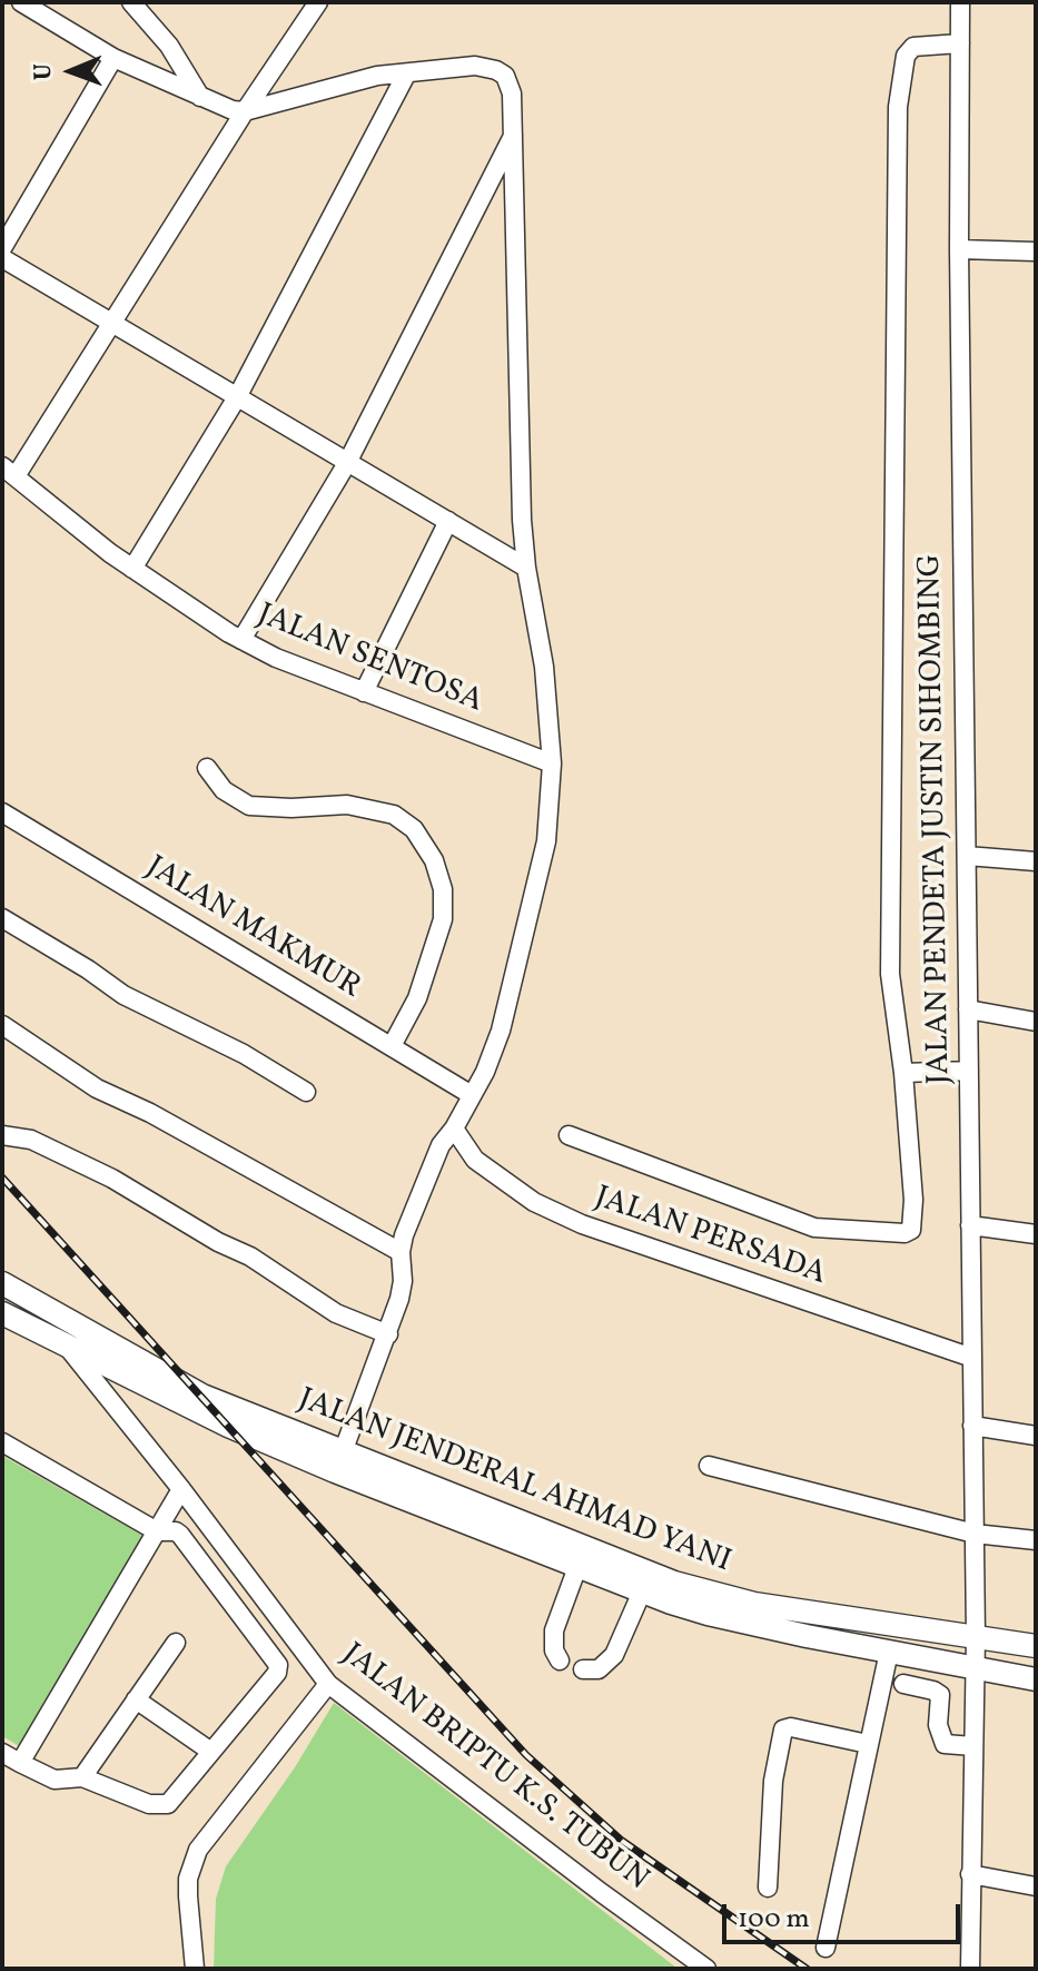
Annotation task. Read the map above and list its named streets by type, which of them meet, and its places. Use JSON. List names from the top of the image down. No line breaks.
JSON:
{"streets":{"main road":["JALAN JENDERAL AHMAD YANI"],"street":["JALAN SENTOSA","JALAN PENDETA JUSTIN SIHOMBING","JALAN MAKMUR","JALAN PERSADA","JALAN BRIPTU K.S. TUBUN"]},"crossings":[["JALAN PENDETA JUSTIN SIHOMBING","JALAN PERSADA"],["JALAN PENDETA JUSTIN SIHOMBING","JALAN JENDERAL AHMAD YANI"],["JALAN JENDERAL AHMAD YANI","JALAN BRIPTU K.S. TUBUN"]],"scale_bar":"100 m","north":"left"}
